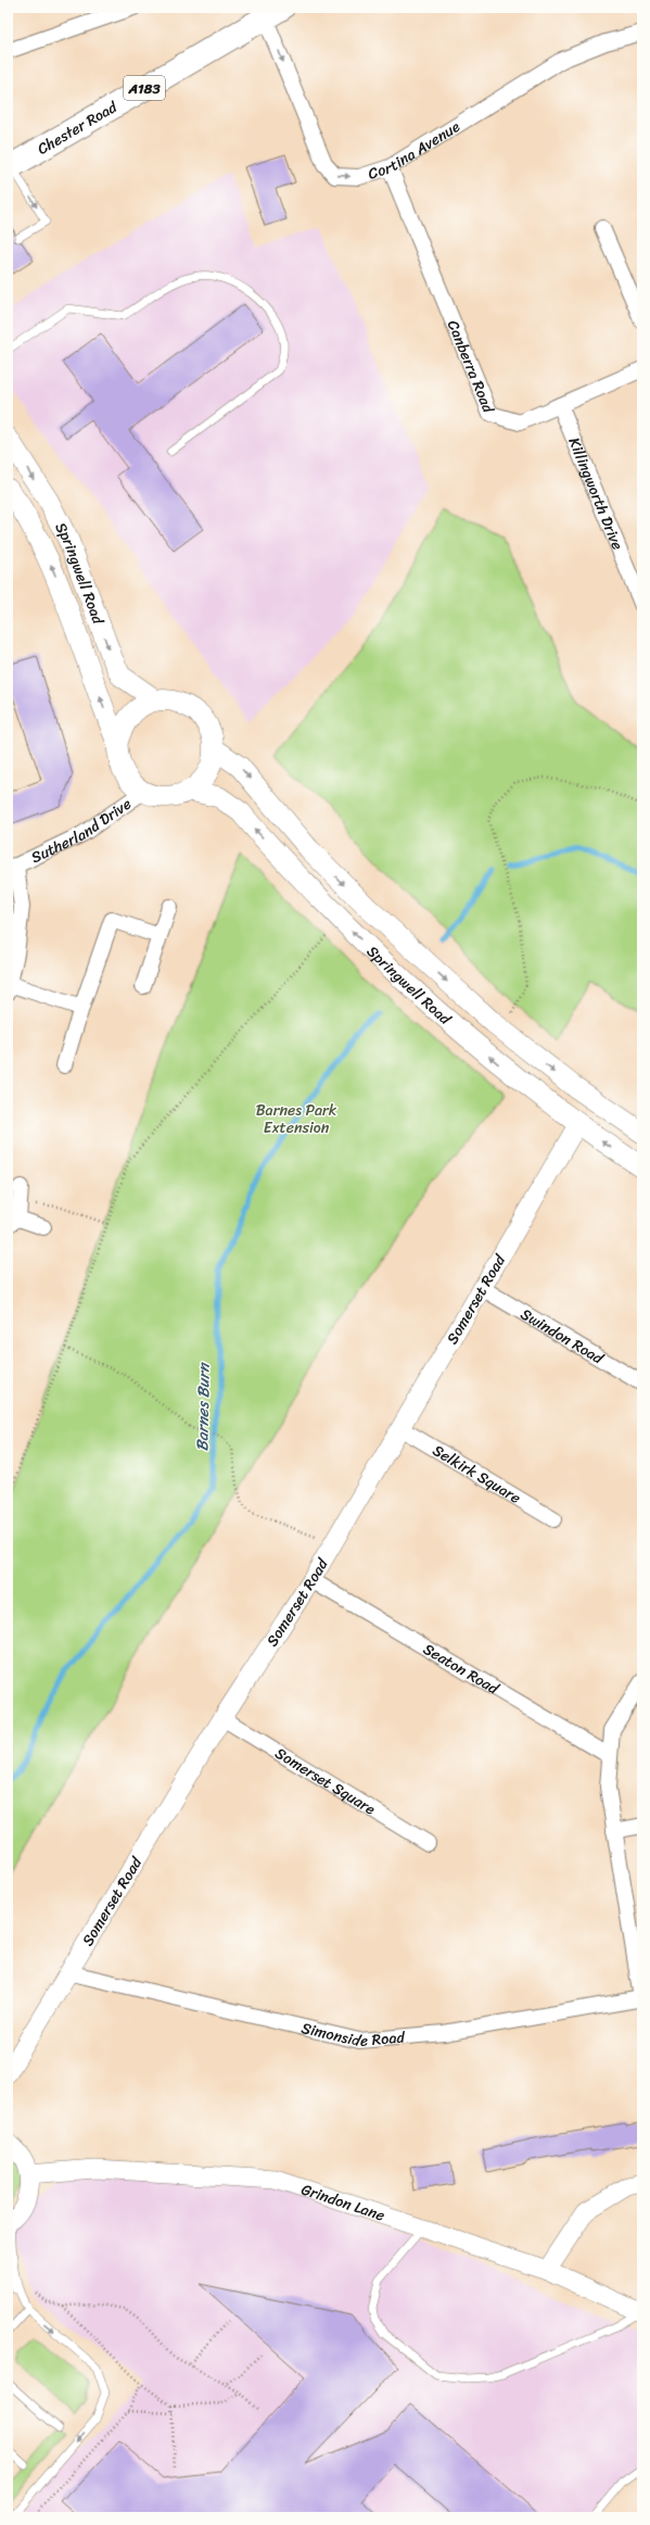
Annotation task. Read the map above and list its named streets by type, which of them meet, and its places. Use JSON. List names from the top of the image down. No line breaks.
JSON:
{"streets":{"main road":["A183","Chester Road","Springwell Road"],"street":["Cortina Avenue","Canberra Road","Killingworth Drive","Sutherland Drive","Somerset Road","Swindon Road","Selkirk Square","Seaton Road","Somerset Square","Simonside Road","Grindon Lane"]},"crossings":[["Chester Road","Cortina Avenue"],["Cortina Avenue","Canberra Road"],["Canberra Road","Killingworth Drive"],["Springwell Road","Sutherland Drive"],["Springwell Road","Somerset Road"],["Somerset Road","Swindon Road"],["Somerset Road","Selkirk Square"],["Somerset Road","Seaton Road"],["Somerset Road","Somerset Square"],["Somerset Road","Simonside Road"]],"one_way":["Cortina Avenue"],"water":["Barnes Burn"],"parks":["Barnes Park Extension"]}
